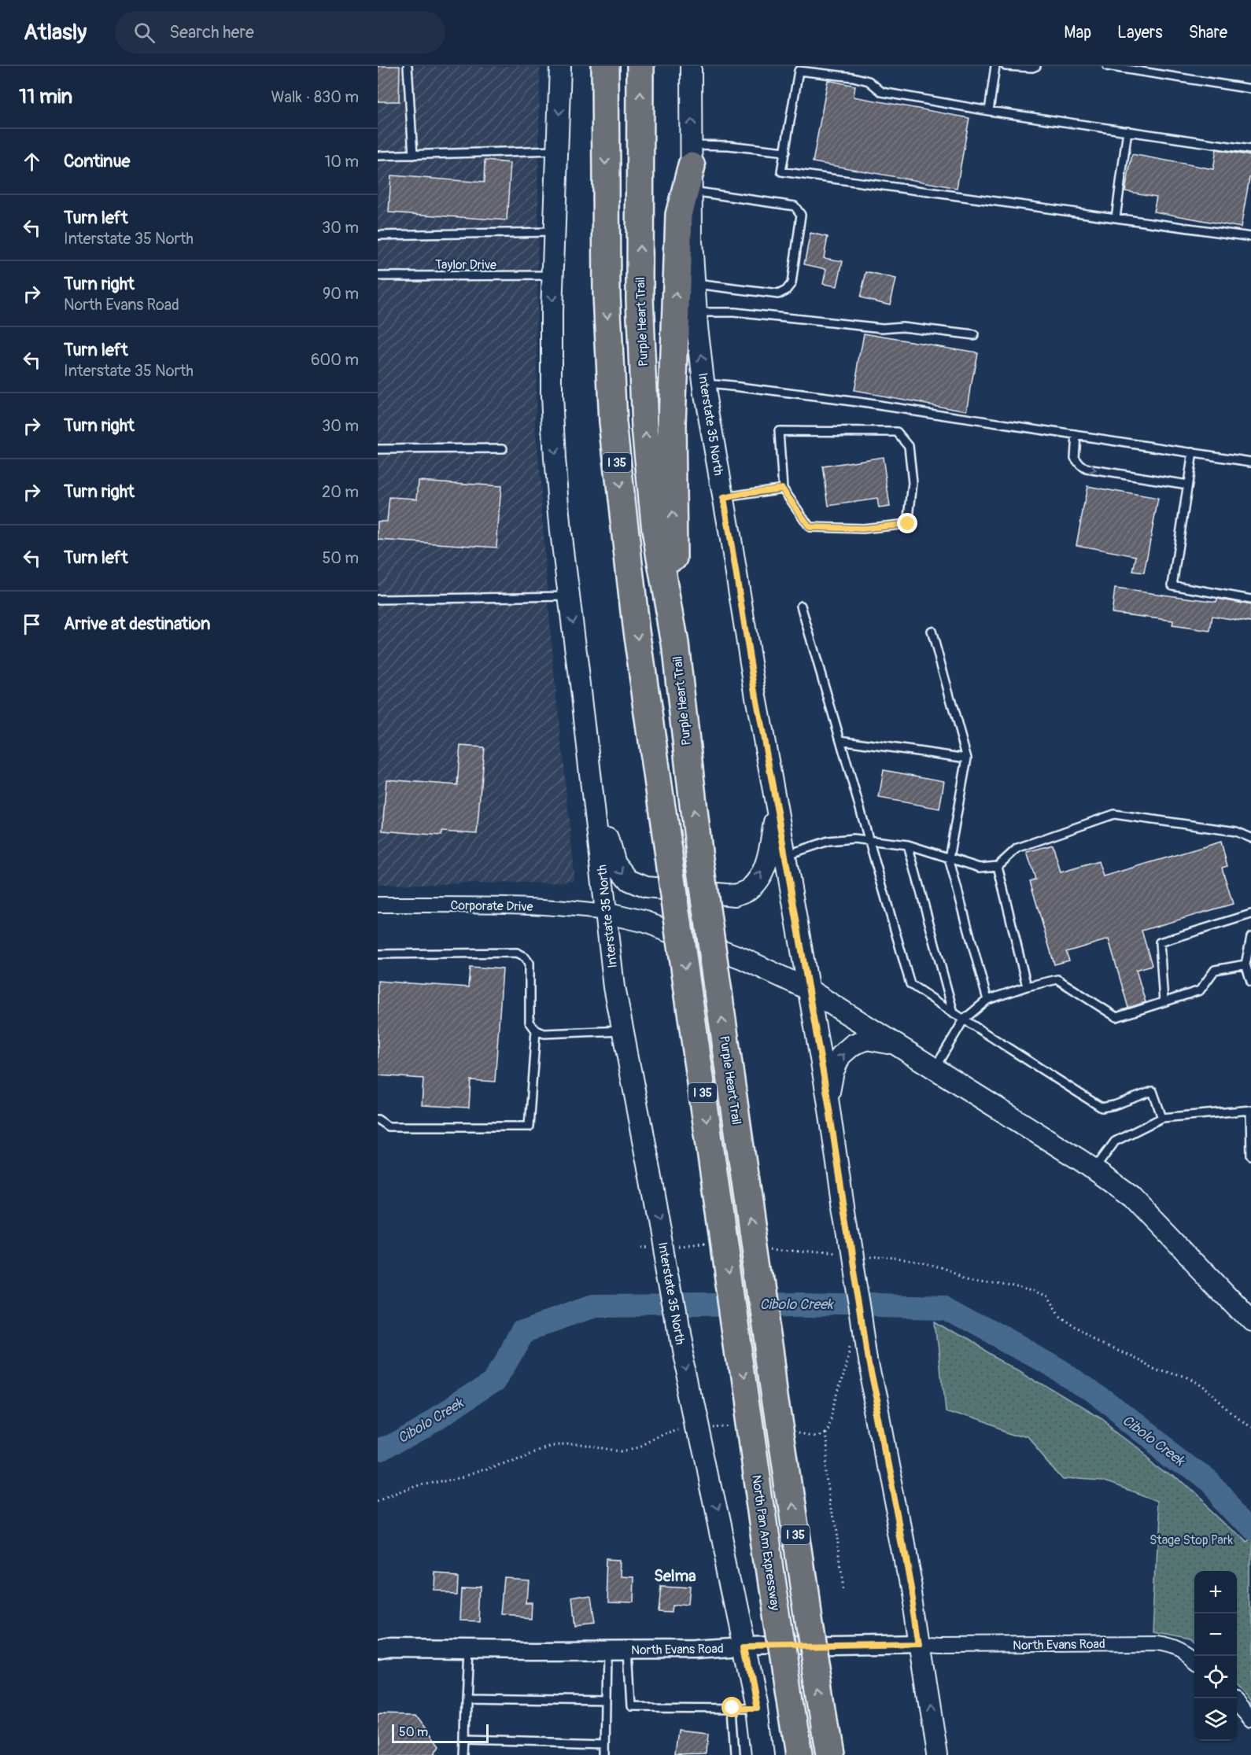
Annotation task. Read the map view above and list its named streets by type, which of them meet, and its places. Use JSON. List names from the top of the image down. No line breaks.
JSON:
{"streets":{"highway":["Purple Heart Trail","I 35","North Pan Am Expressway"],"main road":["Interstate 35 North"],"street":["Corporate Drive","North Evans Road"],"lane":["Taylor Drive"]},"crossings":[["Taylor Drive","Interstate 35 North"],["Interstate 35 North","Corporate Drive"],["Interstate 35 North","North Evans Road"],["I 35","North Pan Am Expressway"]],"districts":["Selma"],"water":["Cibolo Creek"],"parks":["Stage Stop Park"],"scale_bar":"50 m","page":{"header":"Atlasly","search":"Search here","nav":["Map","Layers","Share"],"heading":["11 min","Walk · 830 m"],"list":[["Continue","10 m"],["Turn left","Interstate 35 North","30 m"],["Turn right","North Evans Road","90 m"],["Turn left","Interstate 35 North","600 m"],["Turn right","30 m"],["Turn right","20 m"],["Turn left","50 m"],"Arrive at destination"],"map_buttons":["+","−"],"scale":"50 m"}}
